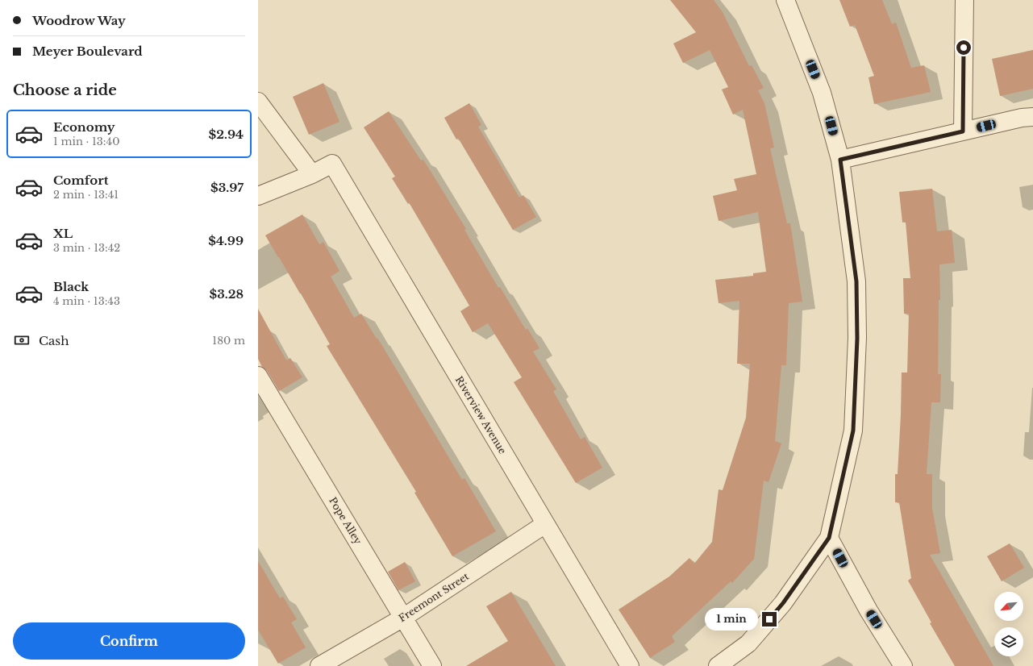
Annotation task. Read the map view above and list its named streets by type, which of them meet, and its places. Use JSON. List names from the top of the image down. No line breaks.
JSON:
{"streets":{"street":["Riverview Avenue","Pope Alley","Freemont Street"]},"crossings":[["Riverview Avenue","Freemont Street"],["Pope Alley","Freemont Street"]],"north":"bottom left","page":{"banner":["Woodrow Way","Meyer Boulevard"],"heading":"Choose a ride","list":[{"name":"Economy","note":"1 min · 13:40","value":"$2.94"},{"name":"Comfort","note":"2 min · 13:41","value":"$3.97"},{"name":"XL","note":"3 min · 13:42","value":"$4.99"},{"name":"Black","note":"4 min · 13:43","value":"$3.28"}],"pay":["Cash","180 m"],"bubble":"1 min","buttons":"Confirm"}}
